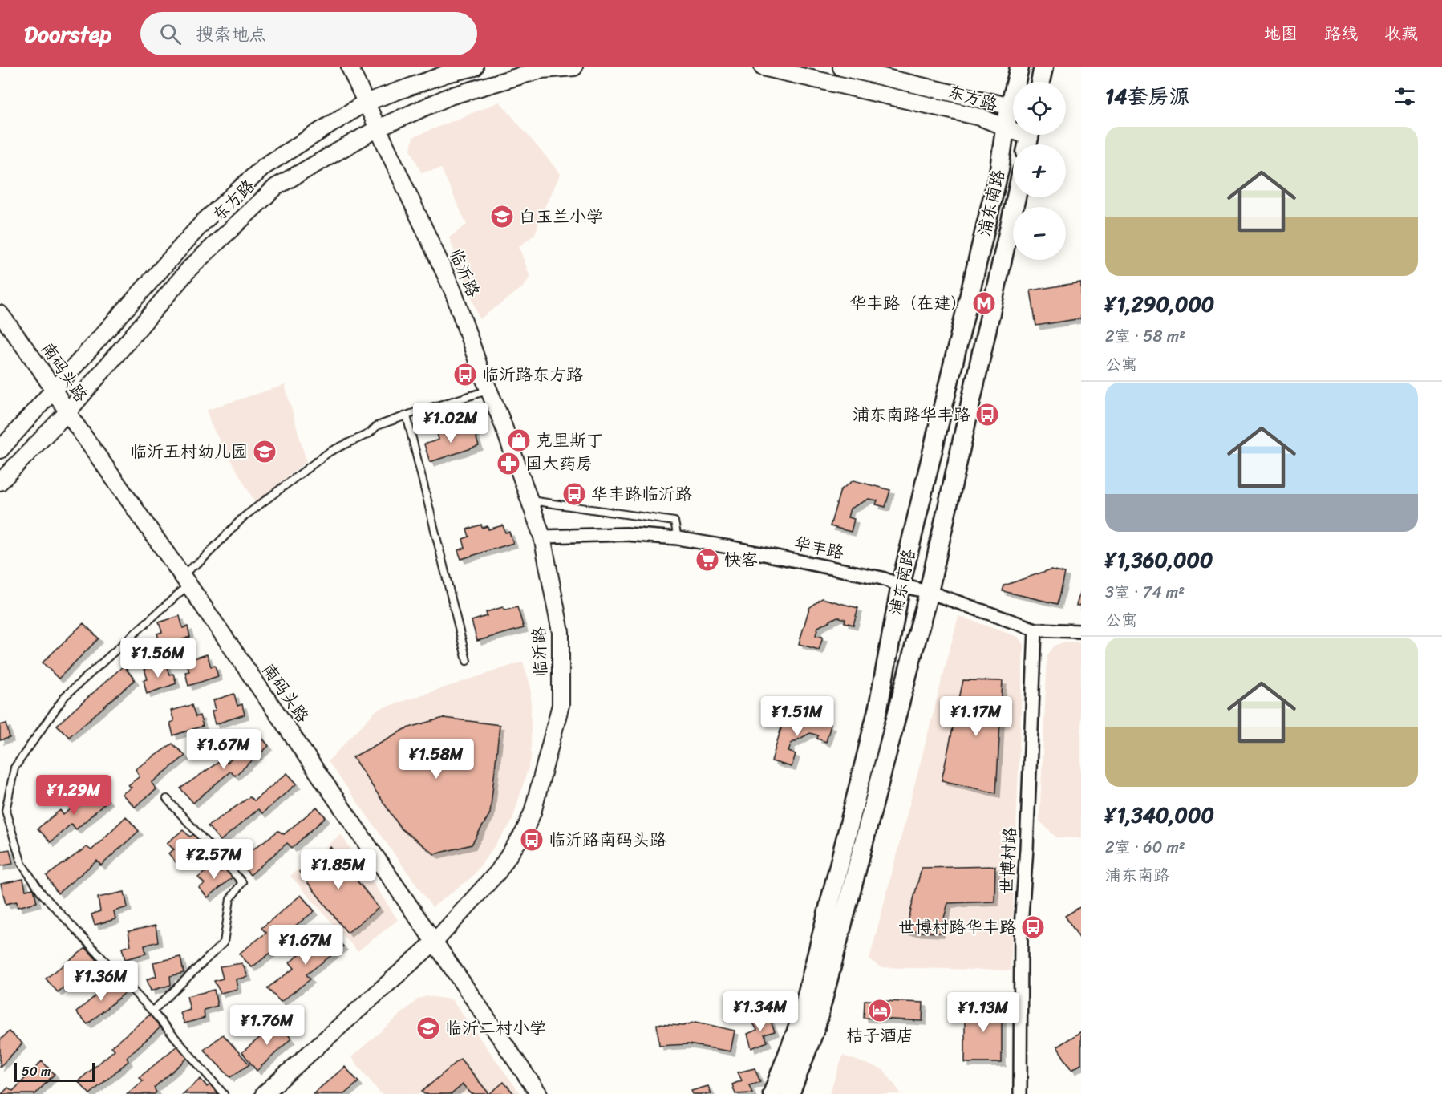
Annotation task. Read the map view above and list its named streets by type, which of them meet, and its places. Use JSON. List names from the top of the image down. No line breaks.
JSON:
{"streets":{"main road":["浦东南路"],"street":["东方路","临沂路","南码头路","华丰路","世博村路"]},"crossings":[["东方路","浦东南路"],["东方路","临沂路"],["东方路","南码头路"],["浦东南路","华丰路"],["临沂路","南码头路"],["临沂路","华丰路"],["华丰路","世博村路"]],"places":{"school or university":["白玉兰小学","临沂五村幼儿园","临沂二村小学"],"metro station":["华丰路（在建）"],"bus stop":["临沂路东方路","浦东南路华丰路","华丰路临沂路","临沂路南码头路","世博村路华丰路"],"shop":["克里斯丁"],"pharmacy":["国大药房"],"supermarket":["快客"],"hotel":["桔子酒店"]},"scale_bar":"50 m","page":{"header":"Doorstep","search":"搜索地点","nav":["地图","路线","收藏"],"heading":"14套房源","map_buttons":["+","−"],"list":[{"name":"¥1,290,000","note":"2室 · 58 m² · 公寓"},{"name":"¥1,360,000","note":"3室 · 74 m² · 公寓"},{"name":"¥1,340,000","note":"2室 · 60 m² · 浦东南路"}],"price":["¥1.02M","¥1.56M","¥1.51M","¥1.17M","¥1.67M","¥1.58M","¥1.29M","¥2.57M","¥1.85M","¥1.67M","¥1.36M","¥1.34M","¥1.13M","¥1.76M"],"scale":"50 m"}}
